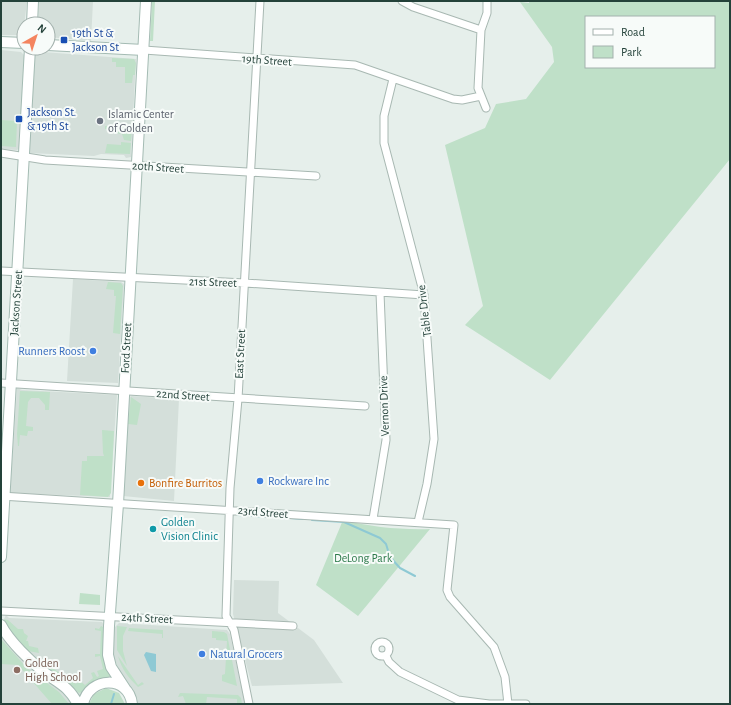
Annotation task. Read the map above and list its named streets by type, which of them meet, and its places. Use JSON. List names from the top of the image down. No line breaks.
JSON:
{"streets":{"main road":["19th Street","Jackson Street","Ford Street"],"street":["20th Street","21st Street","Table Drive","East Street","22nd Street","Vernon Drive","23rd Street","24th Street"]},"crossings":[["19th Street","Table Drive"],["19th Street","Ford Street"],["19th Street","East Street"],["20th Street","Jackson Street"],["20th Street","Ford Street"],["20th Street","East Street"],["21st Street","Jackson Street"],["21st Street","Table Drive"],["21st Street","Ford Street"],["21st Street","East Street"],["21st Street","Vernon Drive"],["Jackson Street","22nd Street"],["Jackson Street","23rd Street"],["Table Drive","23rd Street"],["Ford Street","22nd Street"],["Ford Street","23rd Street"],["Ford Street","24th Street"],["East Street","22nd Street"],["East Street","23rd Street"],["East Street","24th Street"],["Vernon Drive","23rd Street"]],"parks":["DeLong Park"],"places":{"transit":["19th St & Jackson St","Jackson St. & 19th St"],"other":["Islamic Center of Golden","Runners Roost","Rockware Inc","Bonfire Burritos","Golden Vision Clinic","Natural Grocers","Golden High School"]},"legend":["Road","Park"],"north":"top right"}
